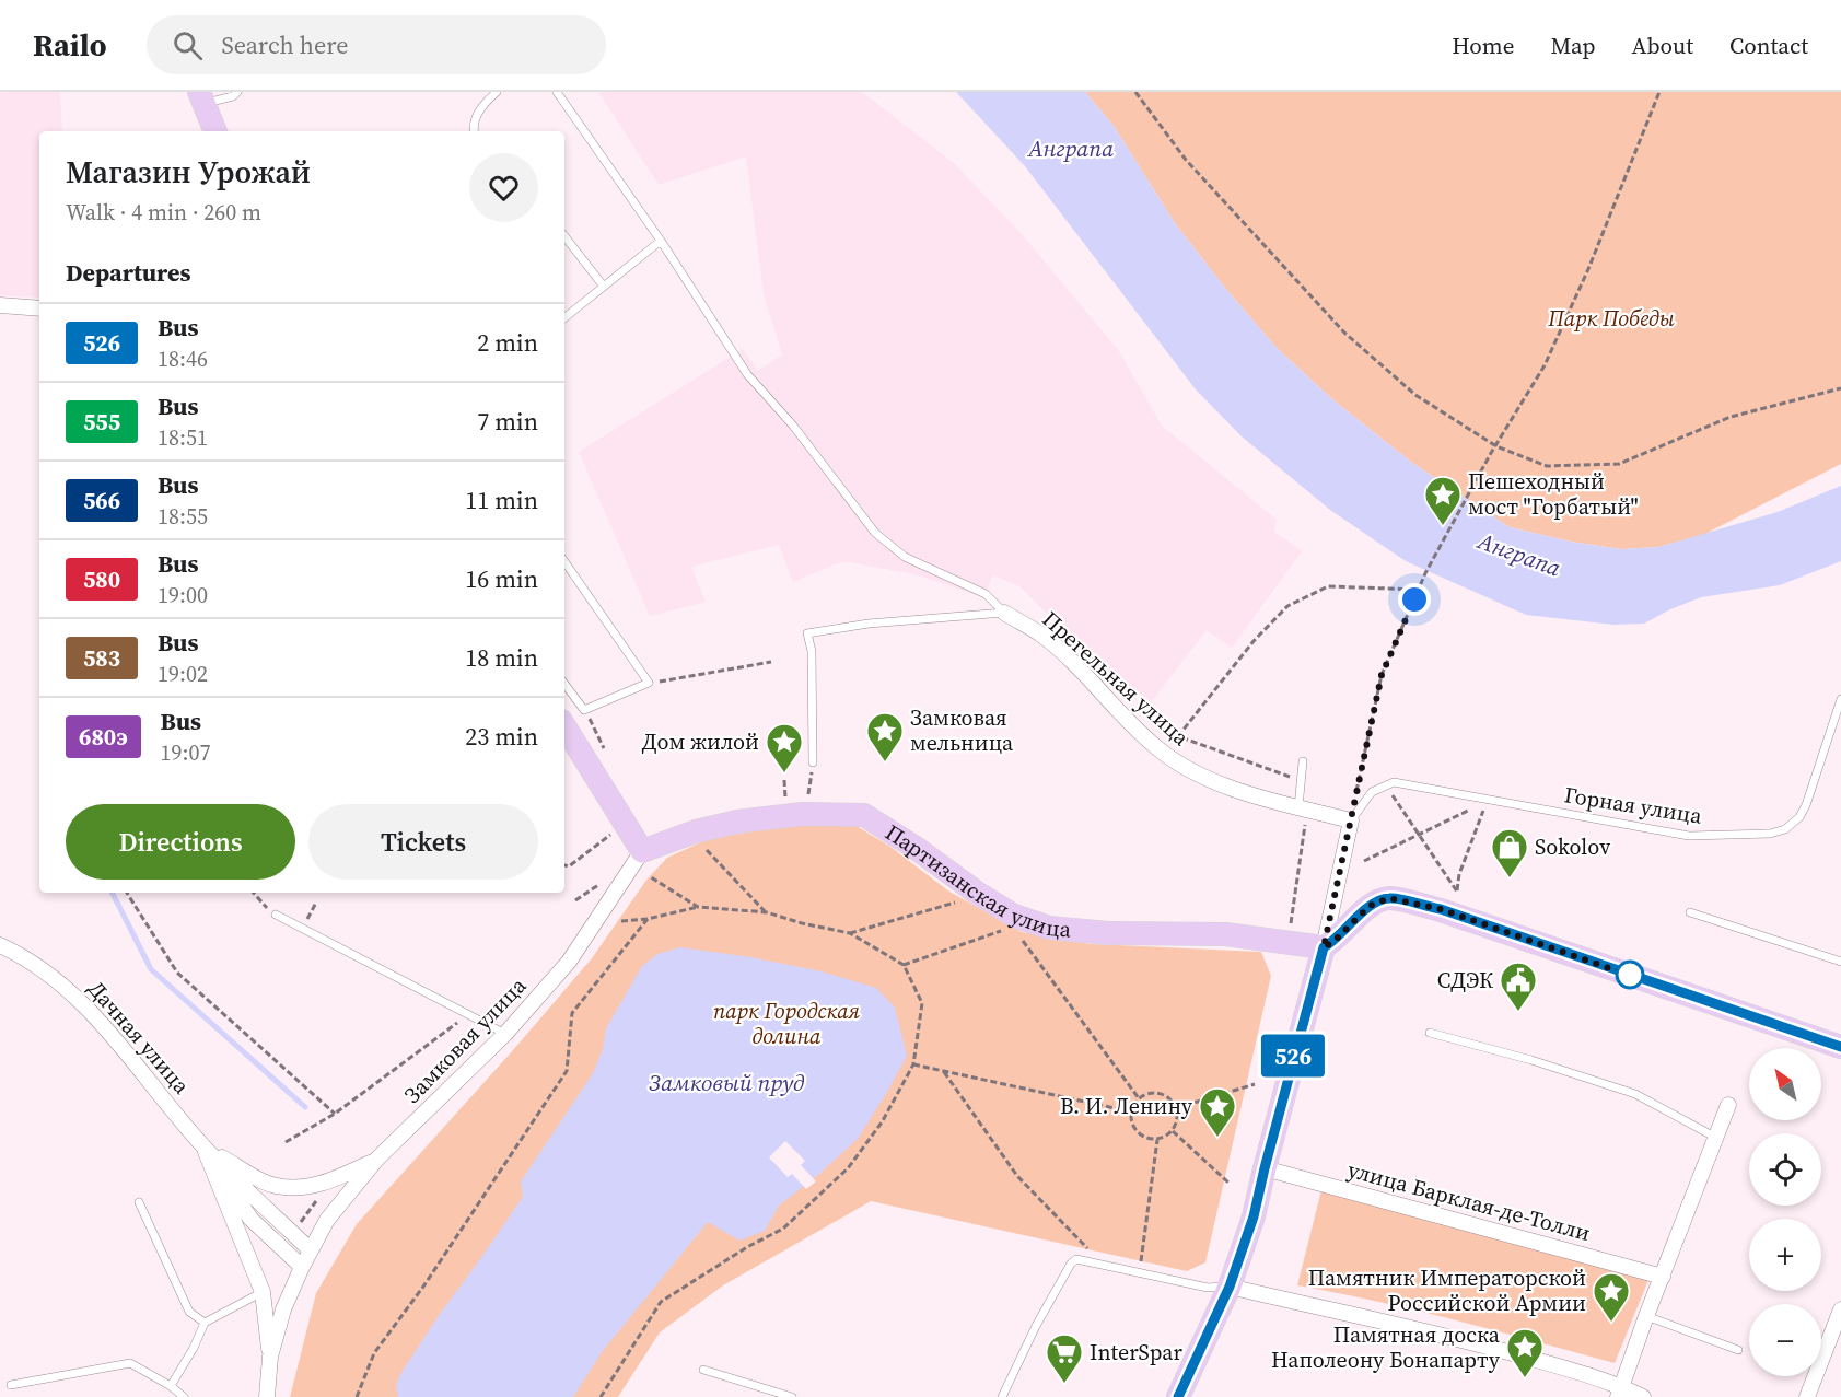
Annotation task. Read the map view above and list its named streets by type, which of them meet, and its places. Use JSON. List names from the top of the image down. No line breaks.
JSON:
{"streets":{"main road":["Партизанская улица"],"street":["Прегельная улица","Дачная улица","Замковая улица","улица Барклая-де-Толли"],"lane":["Горная улица"]},"crossings":[["Прегельная улица","Горная улица"],["Партизанская улица","Замковая улица"],["Дачная улица","Замковая улица"]],"water":["Анграпа","Замковый пруд"],"parks":["Парк Победы","парк Городская долина"],"places":{"place":["Пешеходный мост \"Горбатый\"","Замковая мельница","Дом жилой","В. И. Ленину","Памятник Императорской Российской Армии","Памятная доска Наполеону Бонапарту"],"shop":["Sokolov"],"public building":["СДЭК"],"supermarket":["InterSpar"]},"lines":["bus line 526"],"north":"top left","page":{"header":"Railo","search":"Search here","nav":["Home","Map","About","Contact"],"on_map":"526","heading":[["Магазин Урожай","Walk · 4 min · 260 m"],"Departures"],"list":[{"mark":"526","name":"Bus","note":"18:46","value":"2 min"},{"mark":"555","name":"Bus","note":"18:51","value":"7 min"},{"mark":"566","name":"Bus","note":"18:55","value":"11 min"},{"mark":"580","name":"Bus","note":"19:00","value":"16 min"},{"mark":"583","name":"Bus","note":"19:02","value":"18 min"},{"mark":"680э","name":"Bus","note":"19:07","value":"23 min"}],"buttons":["Directions","Tickets"],"map_buttons":["+","−"]}}
